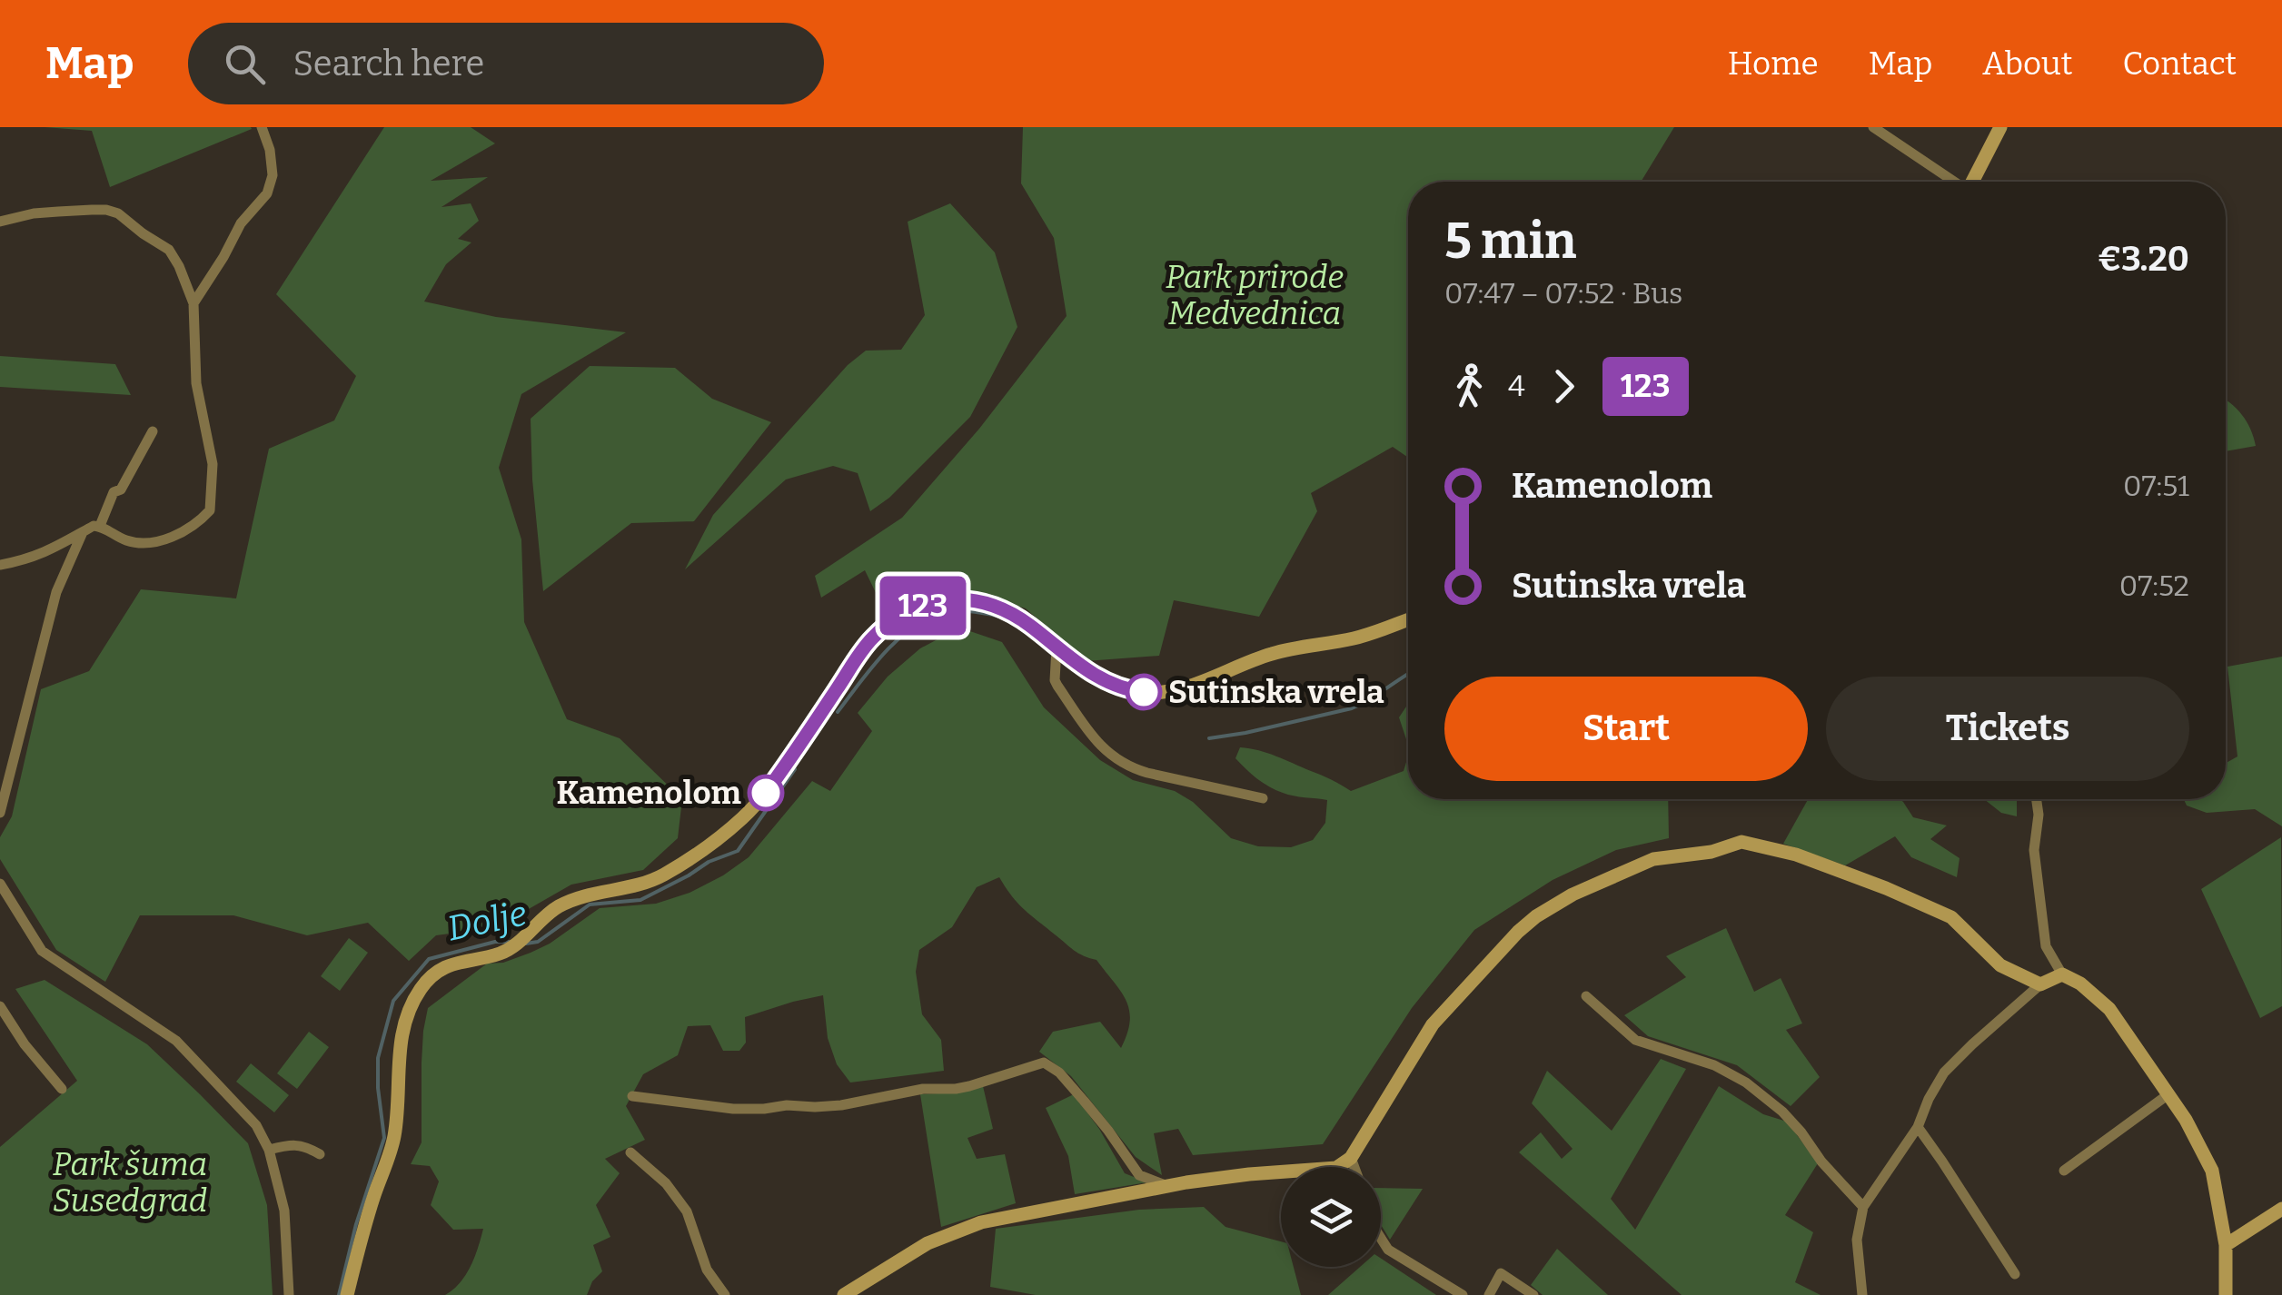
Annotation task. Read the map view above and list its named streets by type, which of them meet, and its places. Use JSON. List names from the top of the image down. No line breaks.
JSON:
{"water":["Dolje"],"parks":["Park prirode Medvednica","Park šuma Susedgrad"],"places":["Sutinska vrela","Kamenolom"],"lines":["bus line 123"],"page":{"header":"Map","search":"Search here","nav":["Home","Map","About","Contact"],"on_map":"123","heading":["5 min","07:47 – 07:52 · Bus","€3.20"],"legs":["4","123"],"list":[{"name":"Kamenolom","value":"07:51"},{"name":"Sutinska vrela","value":"07:52"}],"buttons":["Start","Tickets"]}}
